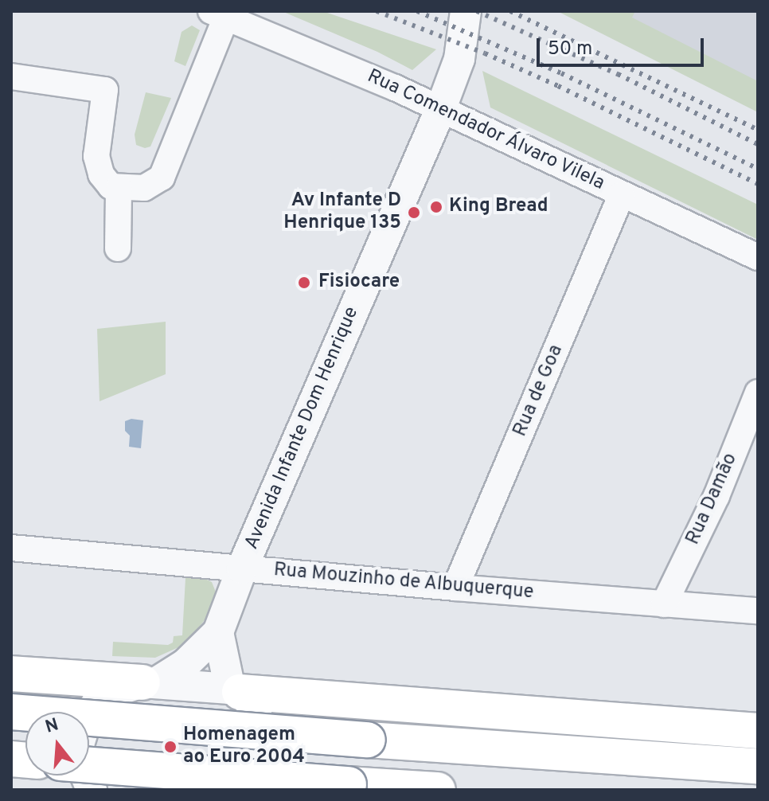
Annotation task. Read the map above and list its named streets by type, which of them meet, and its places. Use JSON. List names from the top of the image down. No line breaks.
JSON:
{"streets":{"street":["Rua Comendador Álvaro Vilela","Rua de Goa","Avenida Infante Dom Henrique","Rua Damão","Rua Mouzinho de Albuquerque"]},"crossings":[["Rua Comendador Álvaro Vilela","Rua de Goa"],["Rua Comendador Álvaro Vilela","Avenida Infante Dom Henrique"],["Rua de Goa","Rua Mouzinho de Albuquerque"],["Avenida Infante Dom Henrique","Rua Mouzinho de Albuquerque"],["Rua Damão","Rua Mouzinho de Albuquerque"]],"places":["King Bread","Av Infante D Henrique 135","Fisiocare","Homenagem ao Euro 2004"],"scale_bar":"50 m","north":"top"}
